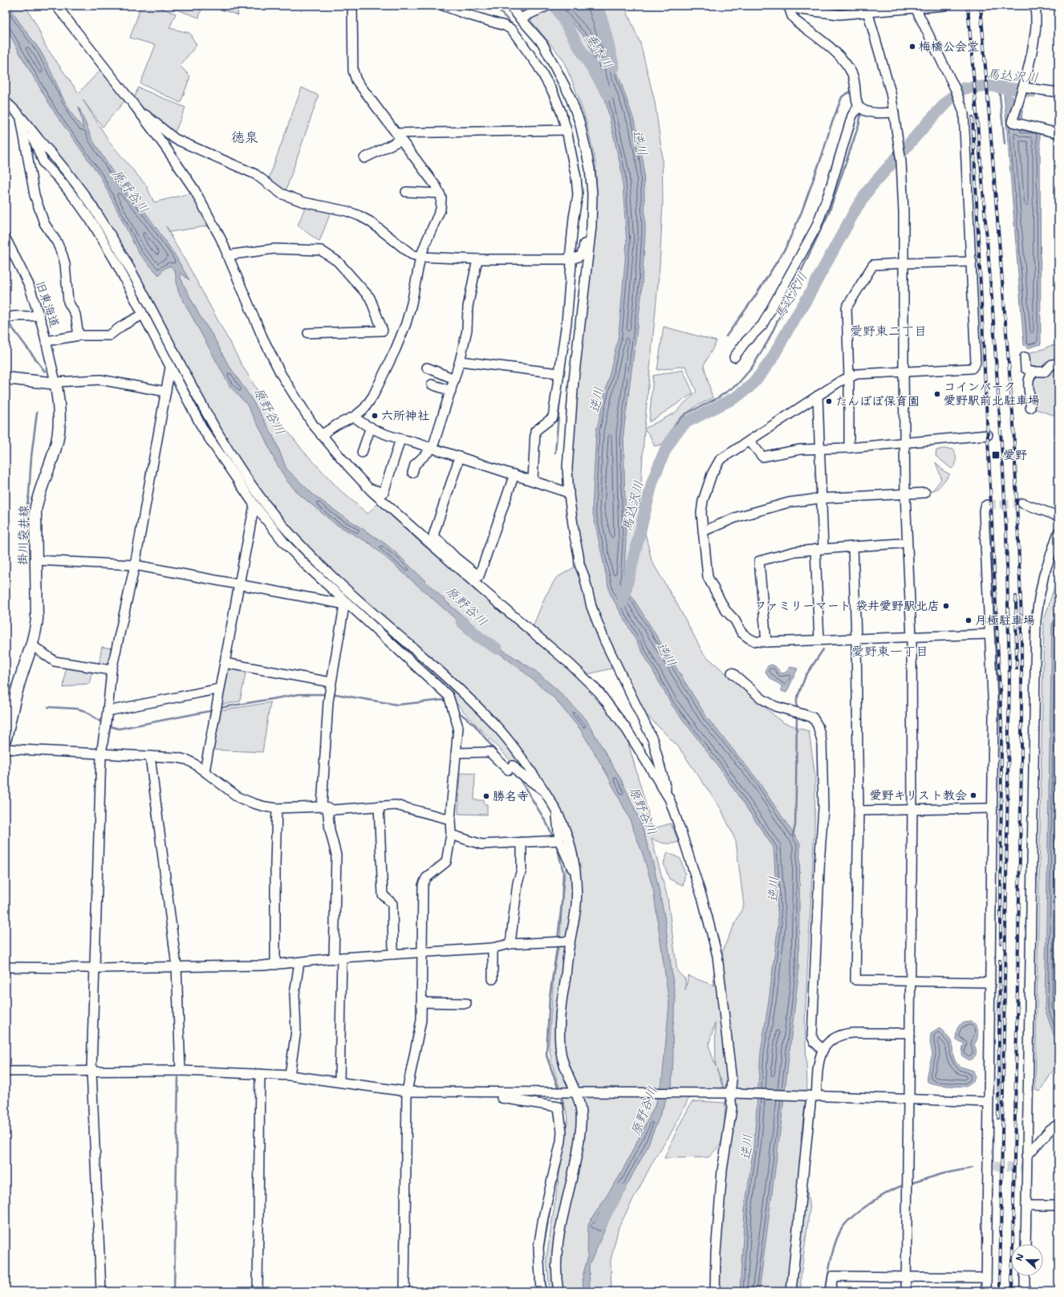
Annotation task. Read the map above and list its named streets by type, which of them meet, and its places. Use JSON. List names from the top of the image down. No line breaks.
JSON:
{"streets":{"main road":["掛川袋井線"],"street":["旧東海道"]},"crossings":[["旧東海道","掛川袋井線"]],"districts":["徳泉","愛野東二丁目","愛野東一丁目"],"water":["垂木川","馬込沢川","逆川","原野谷川"],"places":{"other":["梅橋公会堂","コインパーク 愛野駅前北駐車場","たんぽぽ保育園","六所神社","ファミリーマート 袋井愛野駅北店","月極駐車場","愛野キリスト教会","勝名寺"],"transit":["愛野"]},"north":"left"}
